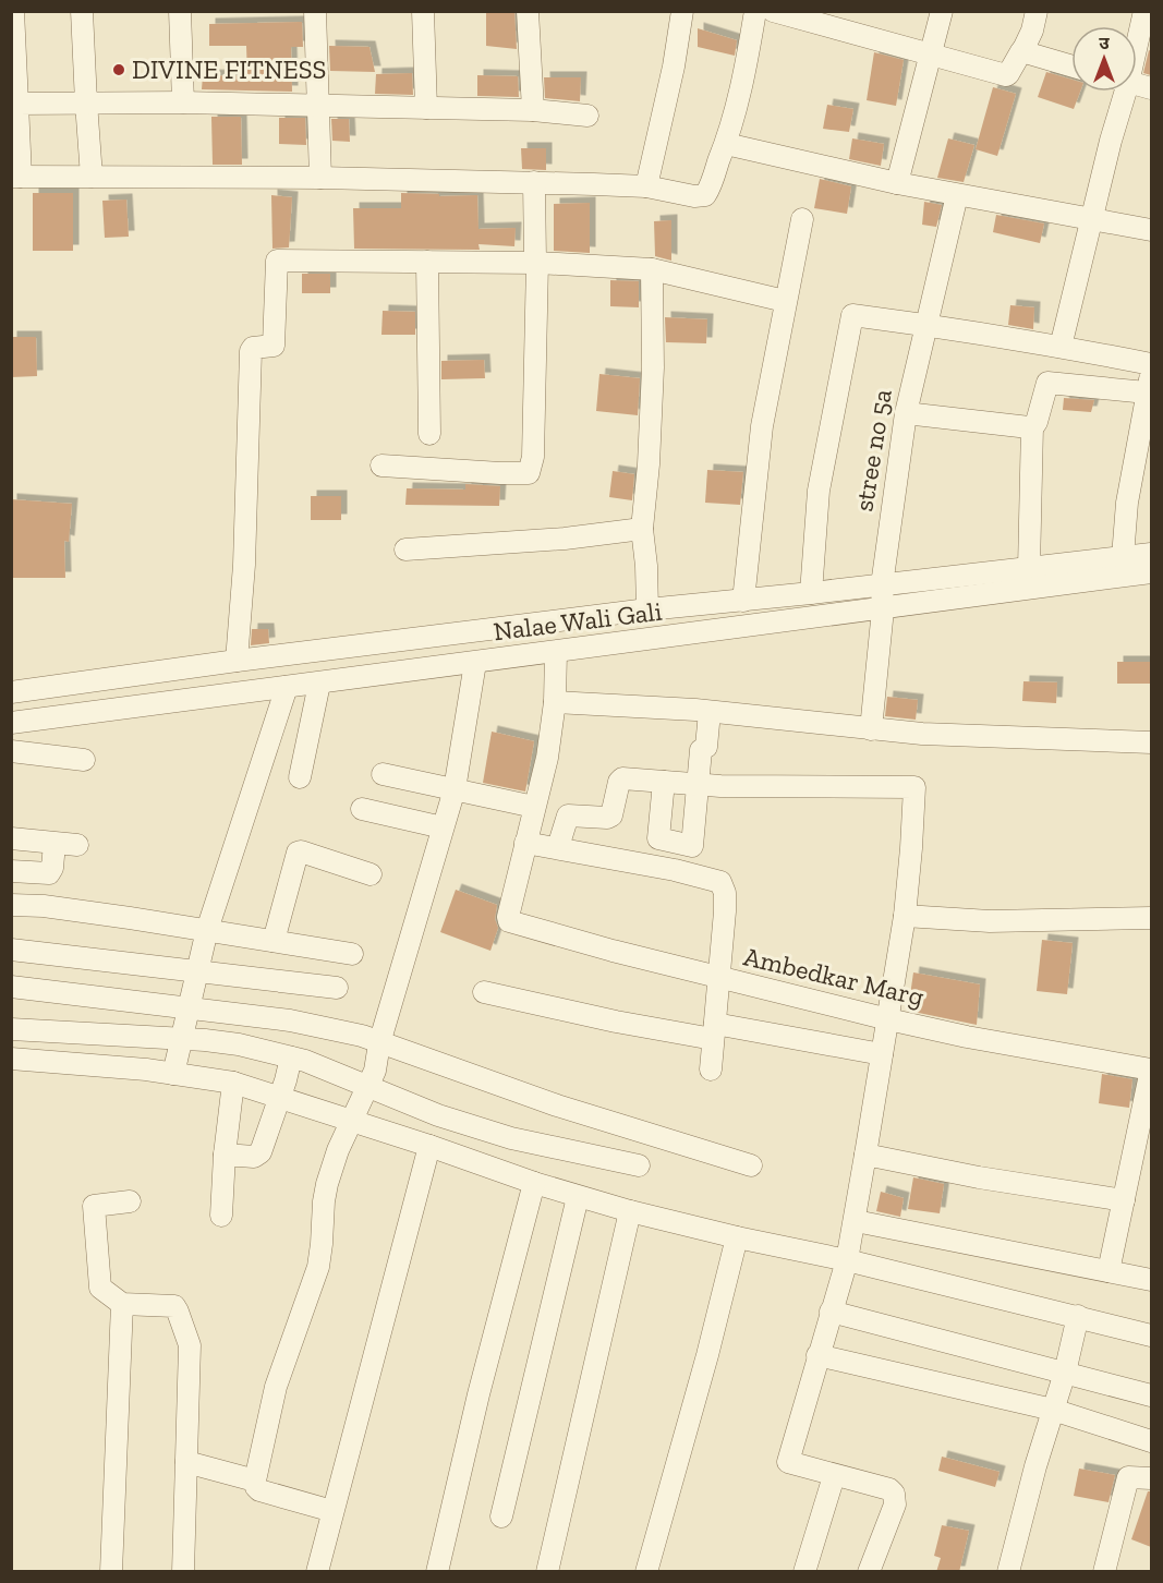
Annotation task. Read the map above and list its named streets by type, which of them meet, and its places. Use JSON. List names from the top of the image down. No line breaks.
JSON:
{"streets":{"street":["stree no 5a","Nalae Wali Gali","Ambedkar Marg"]},"crossings":[["stree no 5a","Nalae Wali Gali"]],"places":["DIVINE FITNESS"],"north":"top"}
